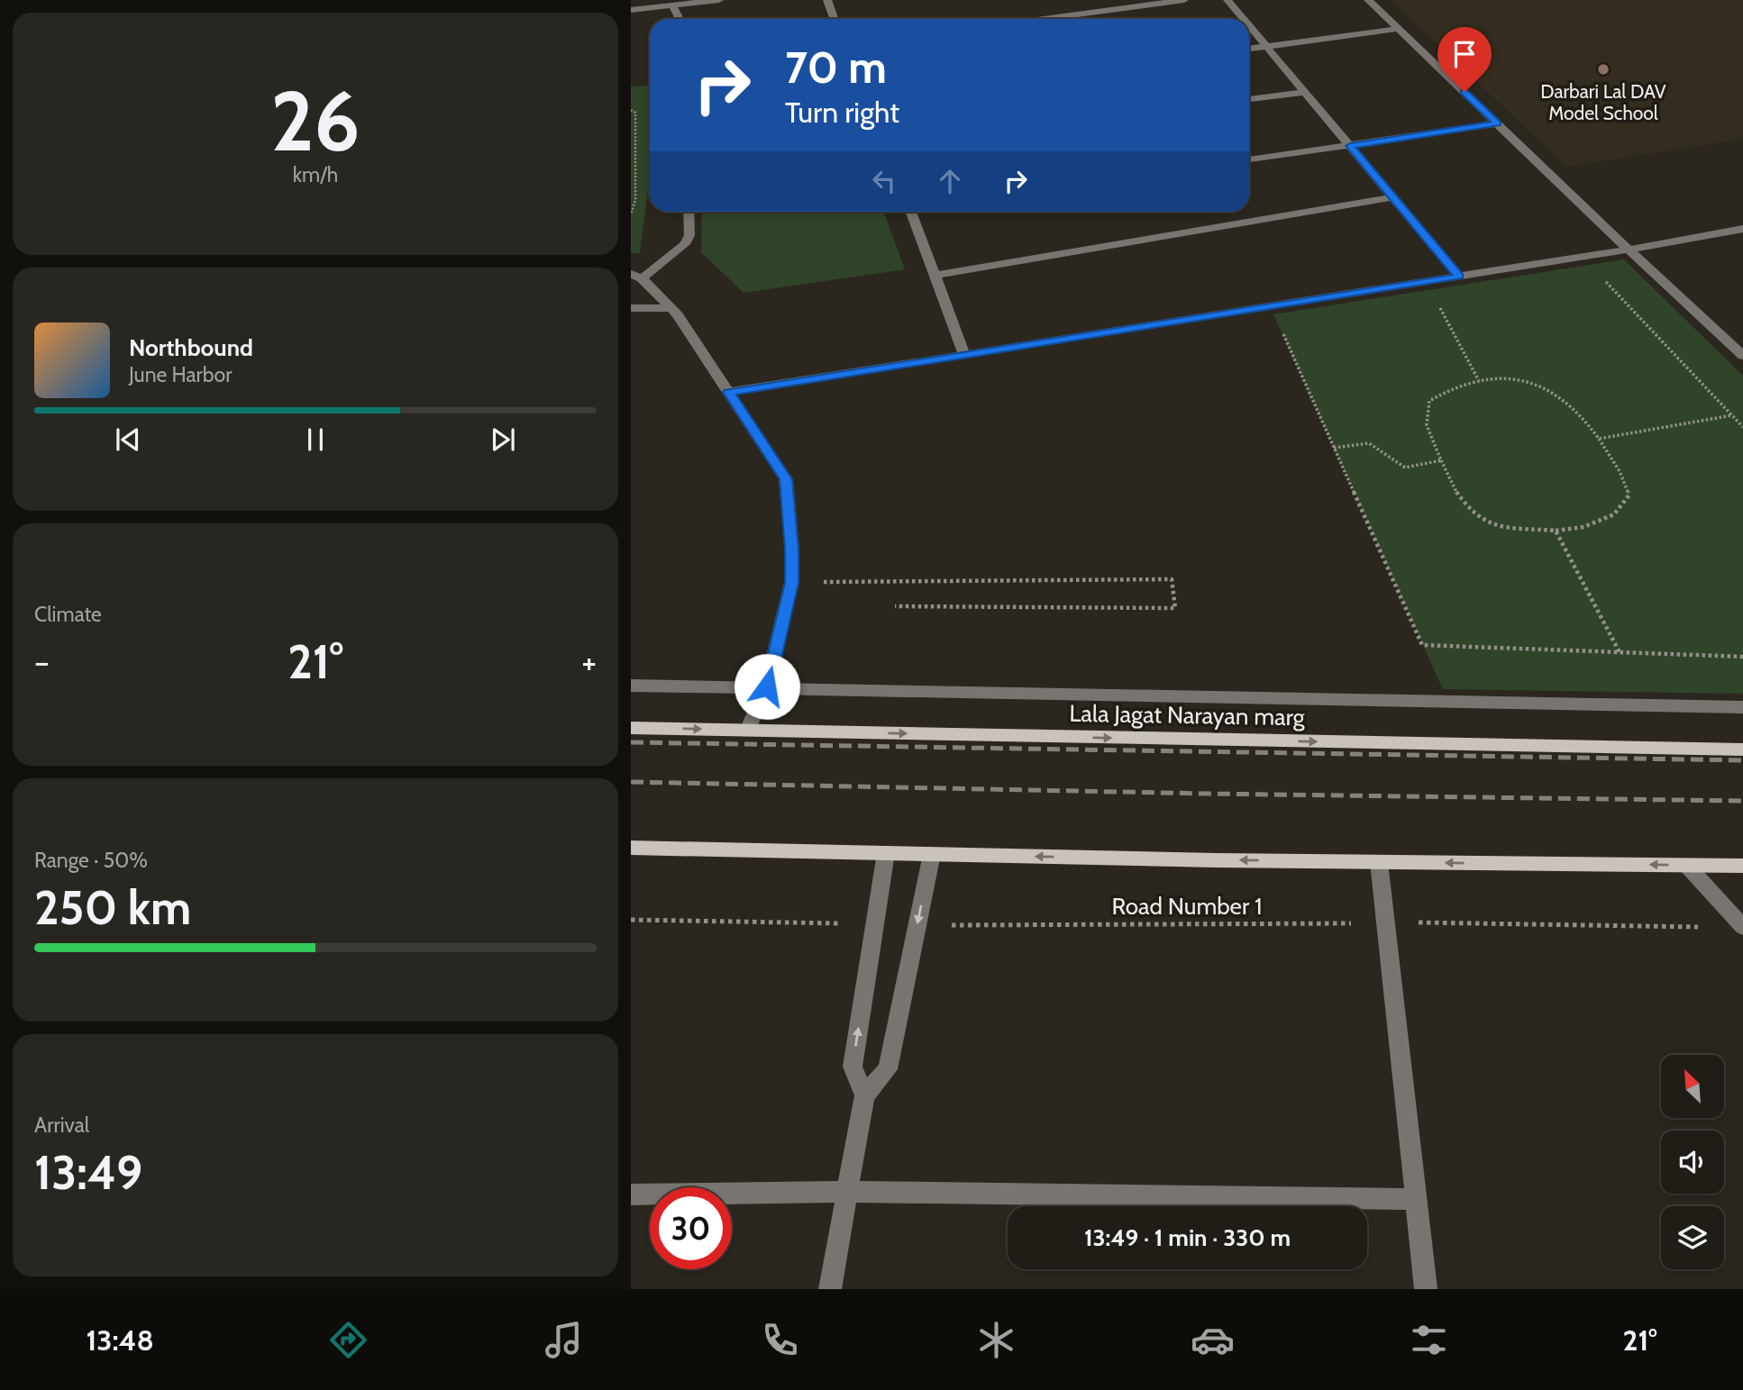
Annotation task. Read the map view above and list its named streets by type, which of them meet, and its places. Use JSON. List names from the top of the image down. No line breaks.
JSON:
{"streets":{"main road":["Lala Jagat Narayan marg"],"path":["Road Number 1"]},"places":["Darbari Lal DAV Model School"],"north":"top left","page":{"tile":[["26","km/h"],"Climate",["Range · 50%","250 km"],["Arrival","13:49"]],"turn":["70 m","Turn right"],"song":["Northbound","June Harbor"],"heat":["−","21°","+"],"limit":"30","trip":"13:49 · 1 min · 330 m","tabs":["13:48","21°"]}}
